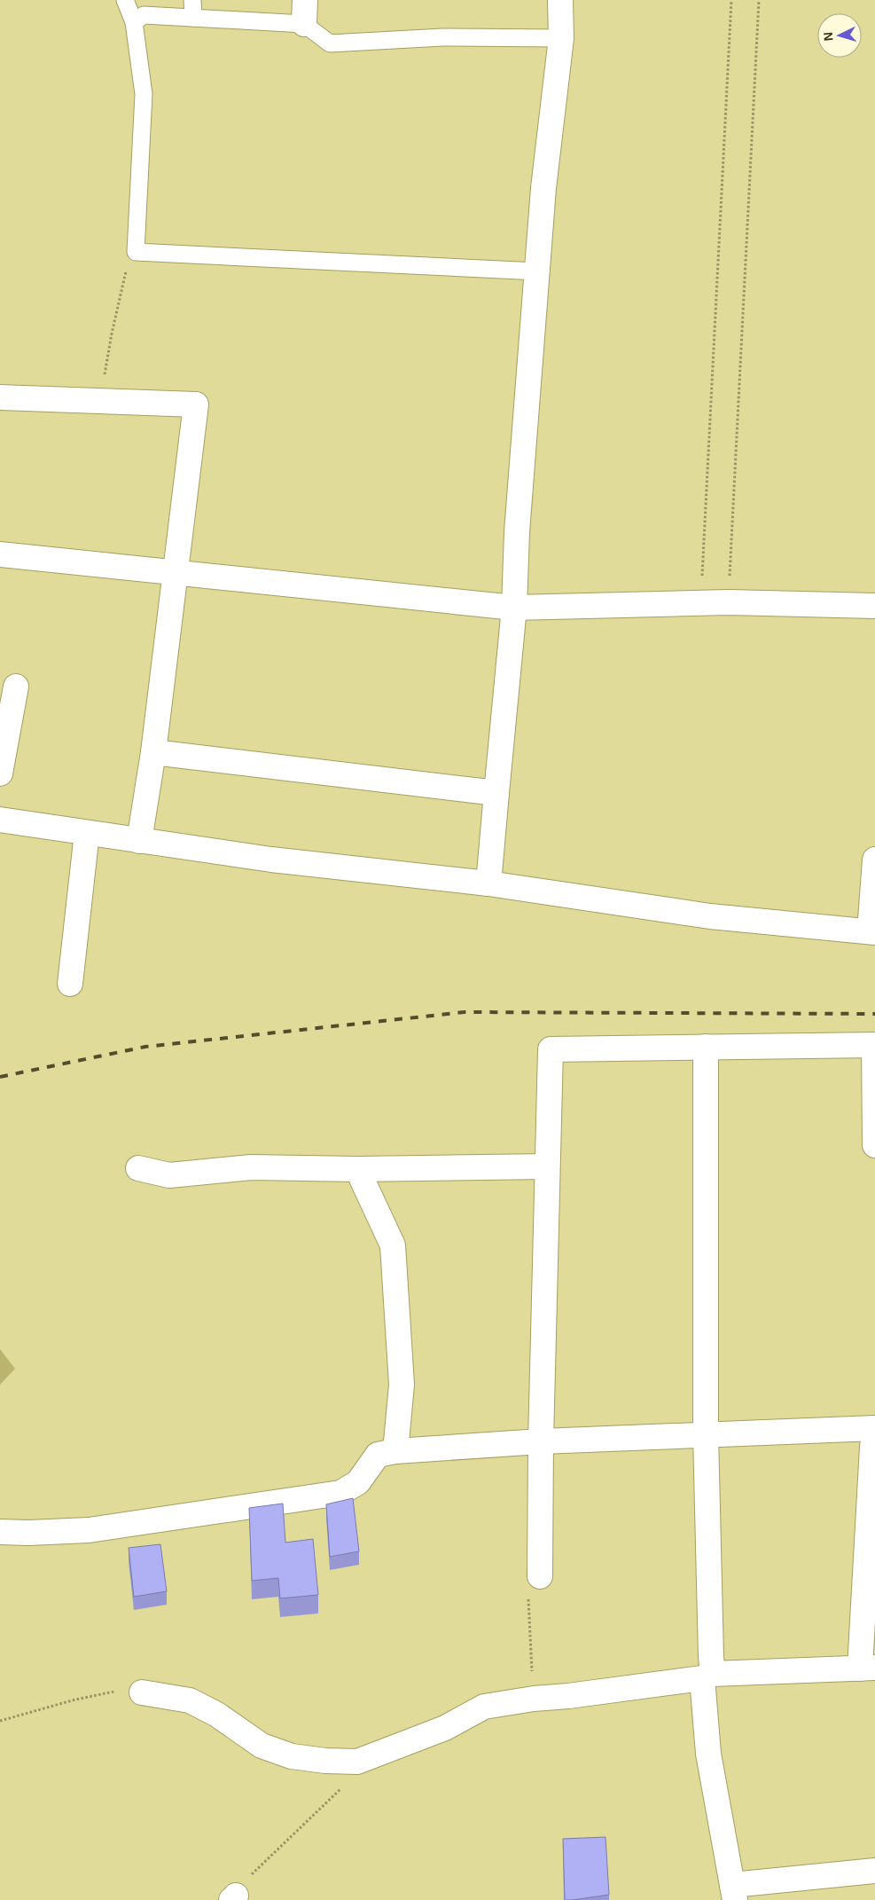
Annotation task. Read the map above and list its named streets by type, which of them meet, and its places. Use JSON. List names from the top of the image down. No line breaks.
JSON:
{"north":"left"}
